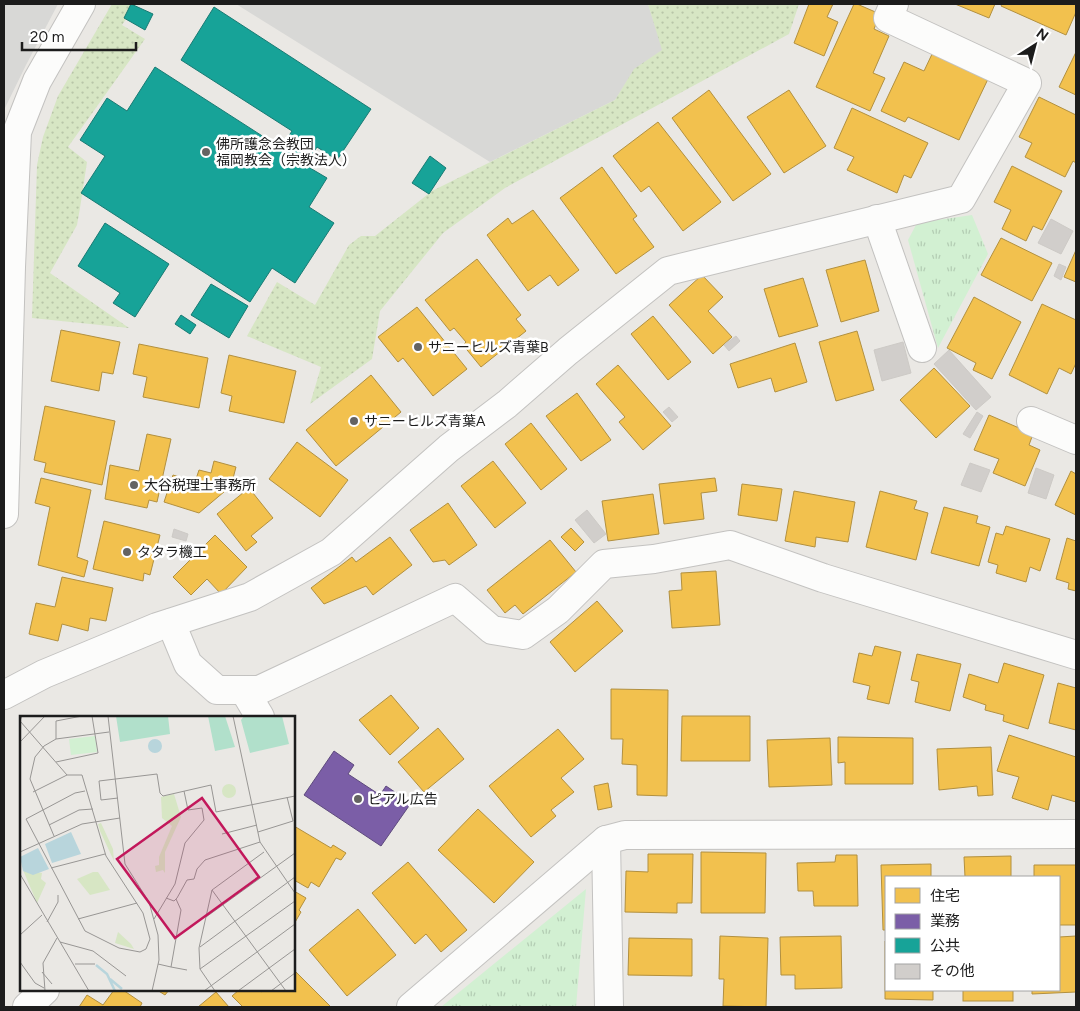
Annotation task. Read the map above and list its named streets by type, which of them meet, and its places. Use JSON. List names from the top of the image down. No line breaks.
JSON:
{"places":["佛所護念会教団 福岡教会（宗教法人）","サニーヒルズ青葉B","サニーヒルズ青葉A","大谷税理士事務所","タタラ機工","ピアル広告"],"legend":["住宅","業務","公共","その他"],"scale_bar":"20 m","north":"top right"}
